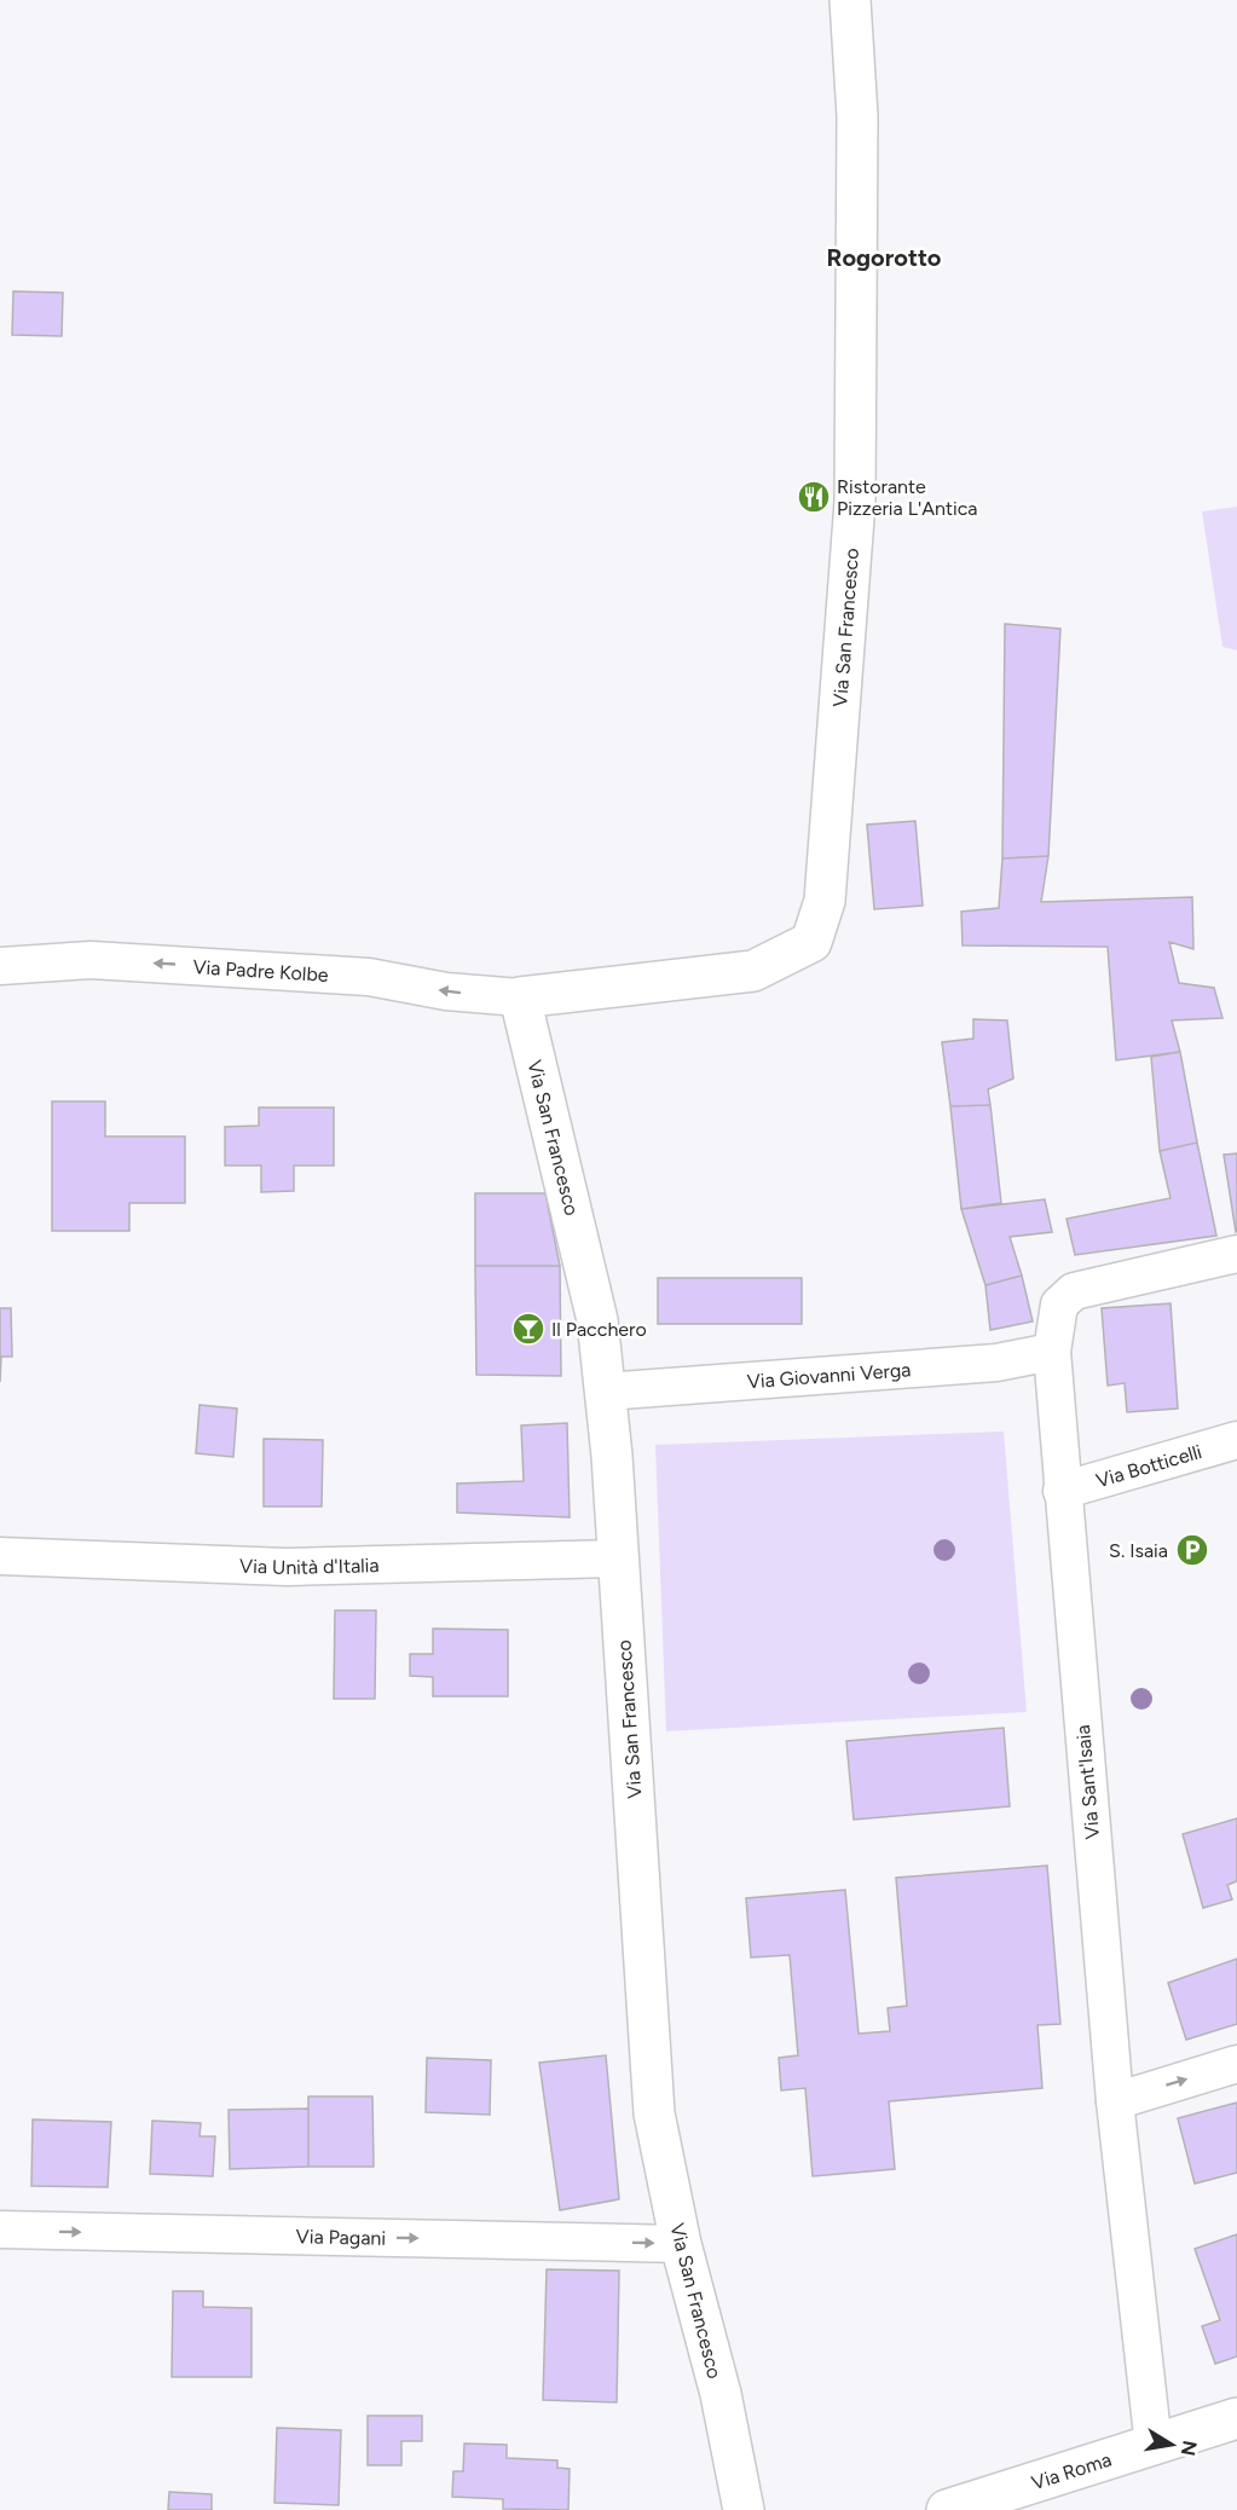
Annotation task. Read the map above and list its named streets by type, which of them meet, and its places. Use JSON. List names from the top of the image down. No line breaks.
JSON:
{"streets":{"street":["Via San Francesco","Via Padre Kolbe","Via Giovanni Verga","Via Botticelli","Via Unità d'Italia","Via Sant'Isaia","Via Pagani","Via Roma"]},"crossings":[["Via San Francesco","Via Padre Kolbe"],["Via San Francesco","Via Giovanni Verga"],["Via San Francesco","Via Unità d'Italia"],["Via San Francesco","Via Pagani"],["Via Giovanni Verga","Via Sant'Isaia"],["Via Botticelli","Via Sant'Isaia"],["Via Sant'Isaia","Via Roma"]],"one_way":["Via Padre Kolbe","Via Pagani"],"districts":["Rogorotto"],"places":{"restaurant":["Ristorante Pizzeria L'Antica"],"bar":["Il Pacchero"],"parking":["S. Isaia"]},"north":"right"}
